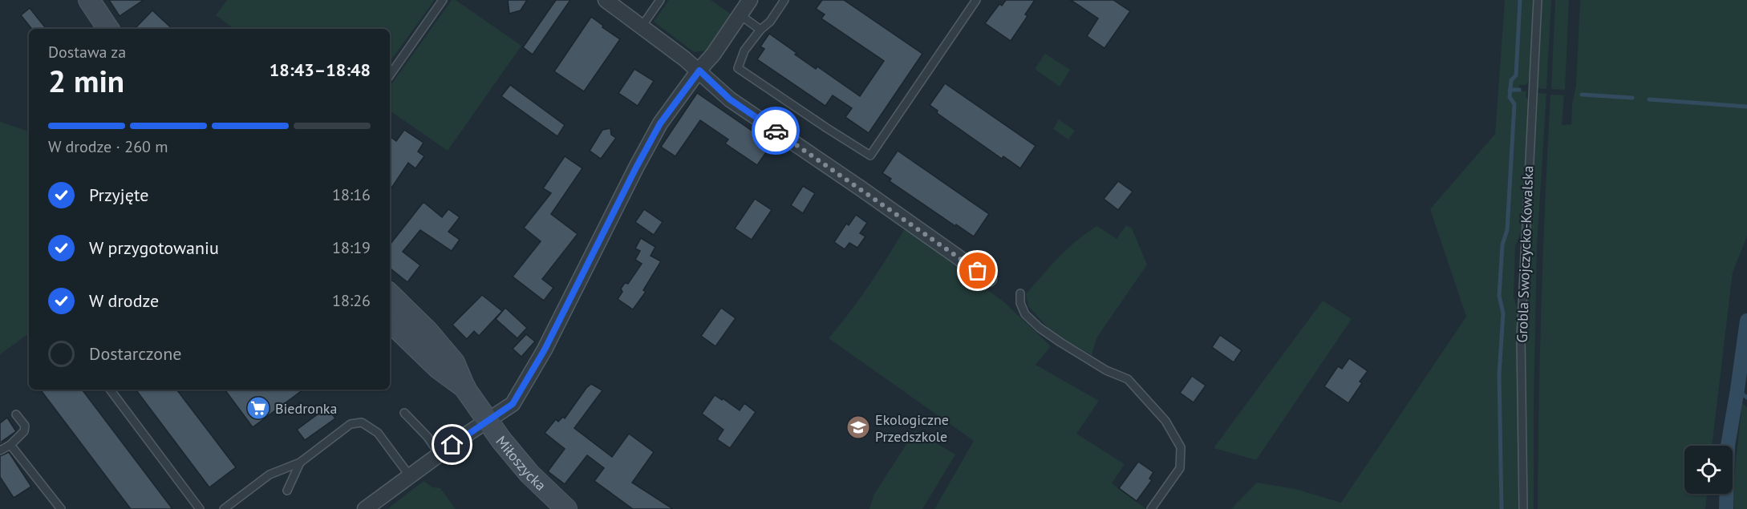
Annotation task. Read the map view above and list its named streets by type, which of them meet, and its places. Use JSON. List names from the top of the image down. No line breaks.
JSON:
{"streets":{"street":["Miłoszycka"],"lane":["Grobla Swojczycko-Kowalska"]},"places":{"supermarket":["Biedronka"],"school or university":["Ekologiczne Przedszkole"]},"page":{"heading":["2 min","Dostawa za","18:43–18:48"],"bar":"W drodze · 260 m","list":[["Przyjęte","18:16"],["W przygotowaniu","18:19"],["W drodze","18:26"],"Dostarczone"]}}
